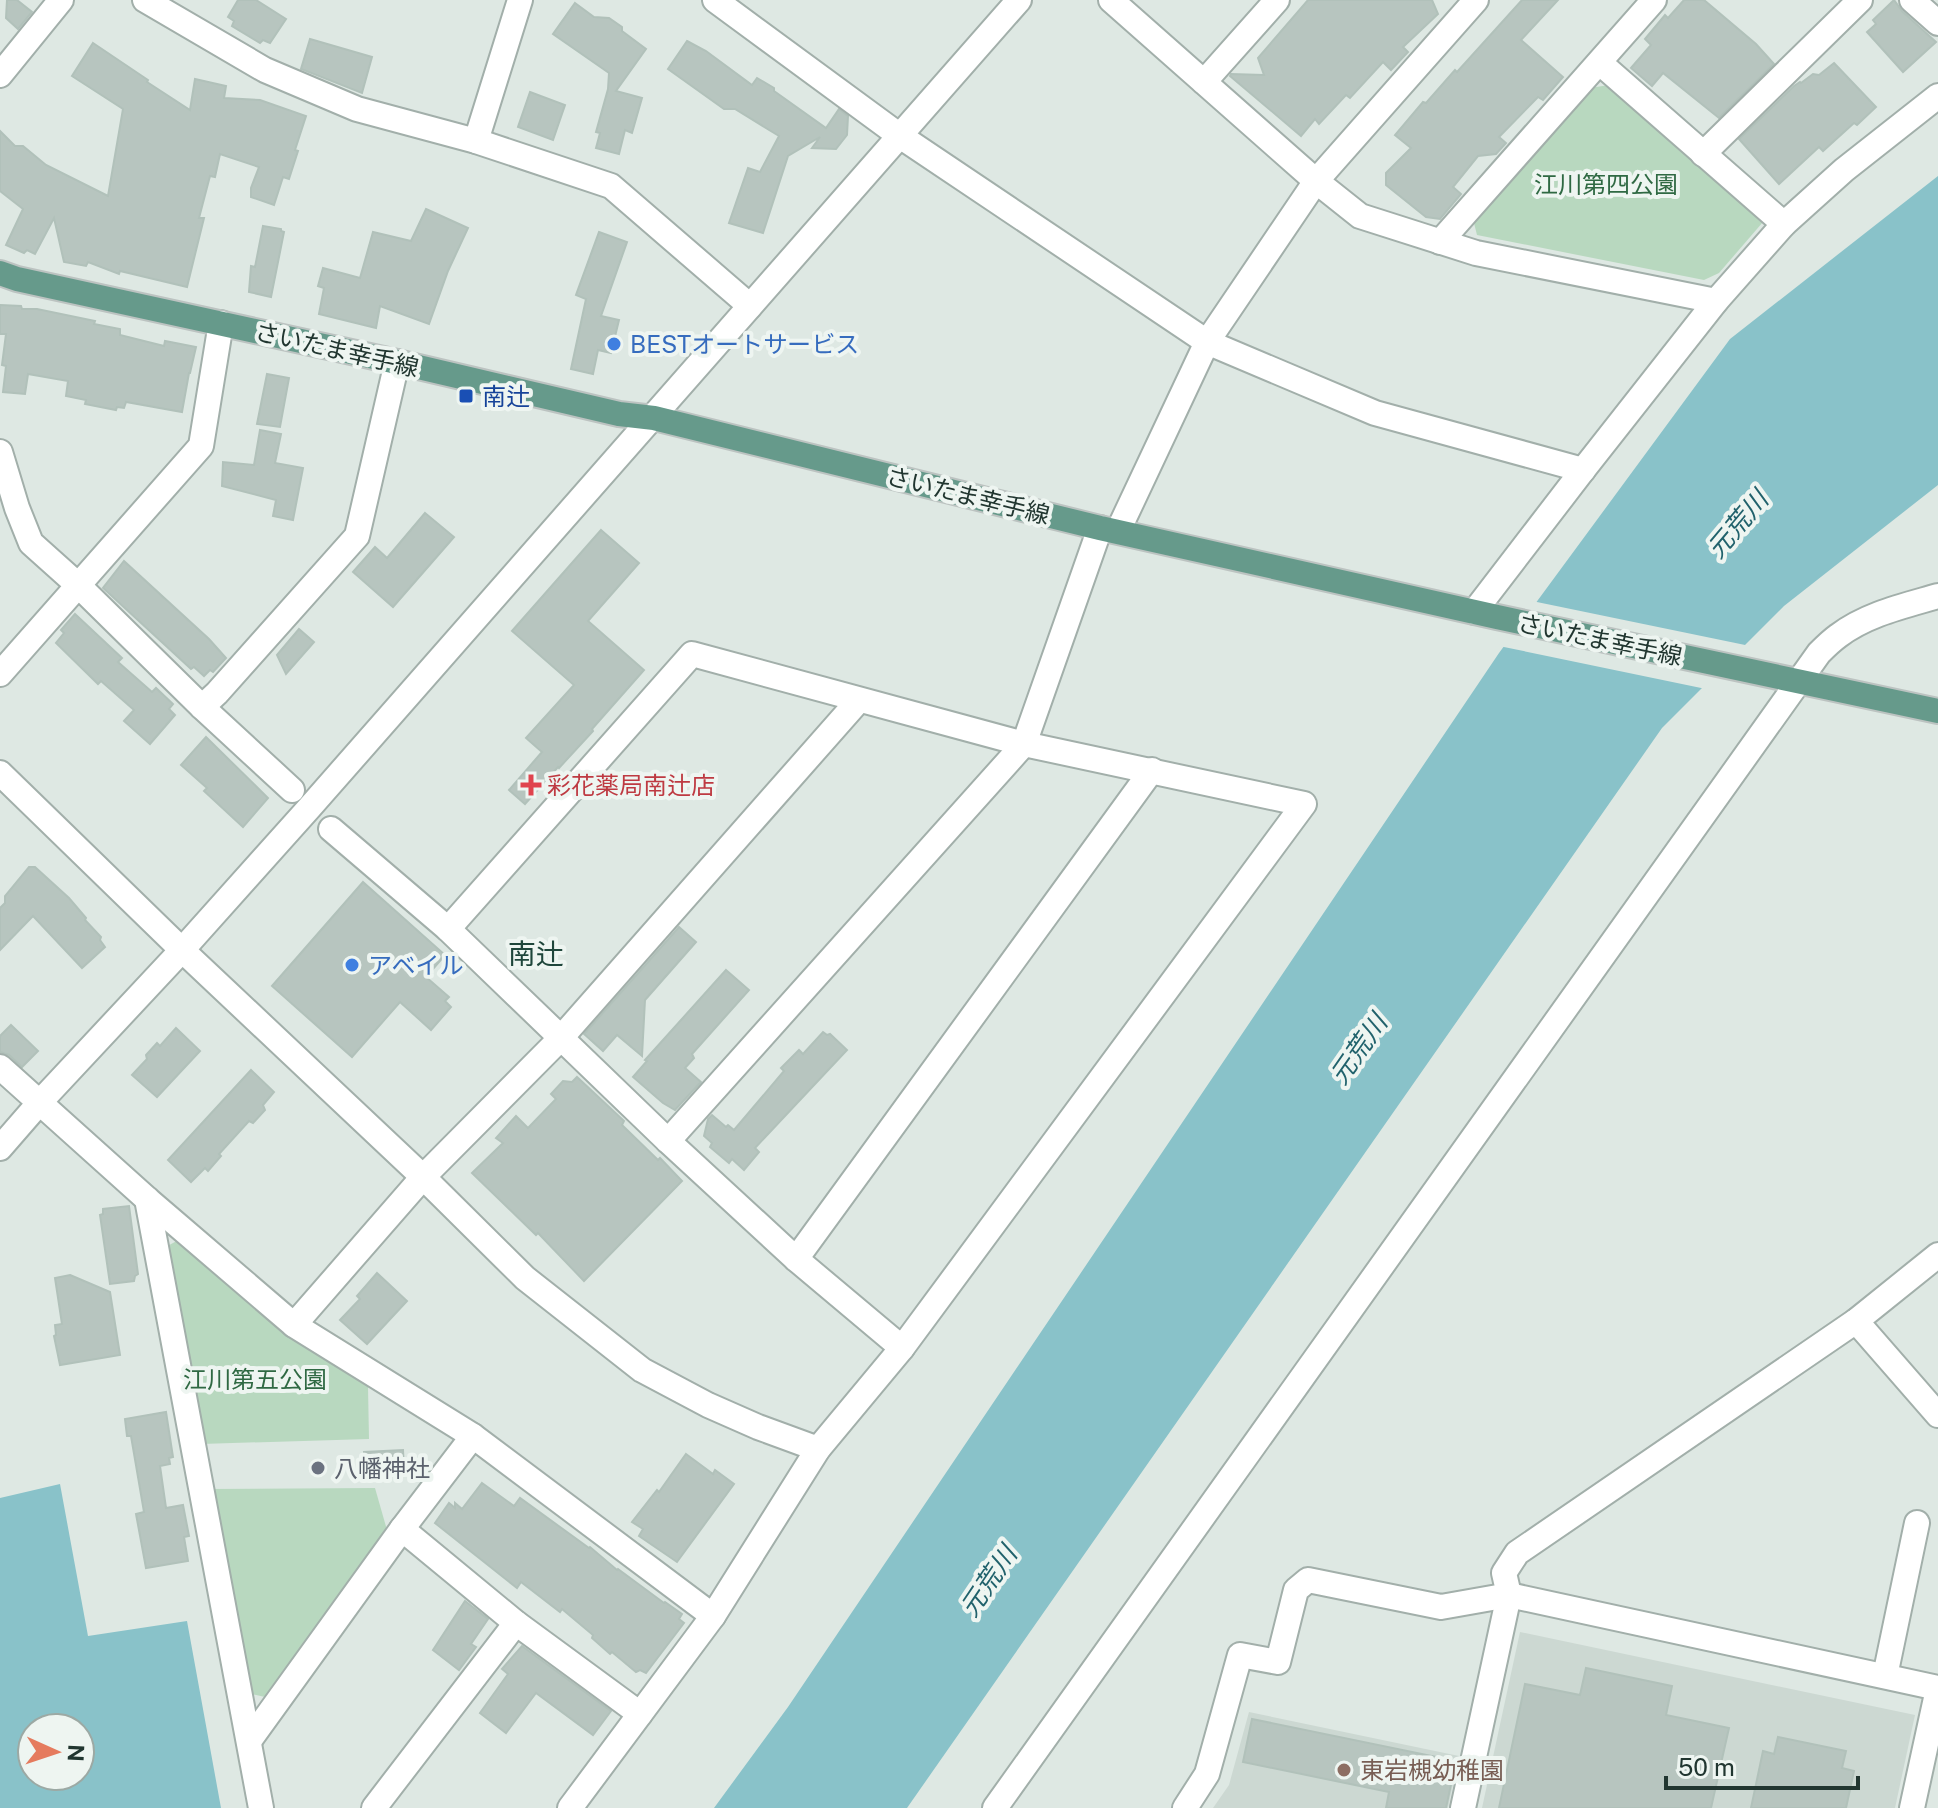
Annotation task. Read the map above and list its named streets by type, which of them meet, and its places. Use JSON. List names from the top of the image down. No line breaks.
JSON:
{"streets":{"main road":["さいたま幸手線"]},"districts":["南辻"],"water":["元荒川"],"parks":["江川第四公園","江川第五公園"],"places":{"other":["BESTオートサービス","アベイル","八幡神社","東岩槻幼稚園"],"transit":["南辻"],"health":["彩花薬局南辻店"]},"scale_bar":"50 m","north":"right"}
